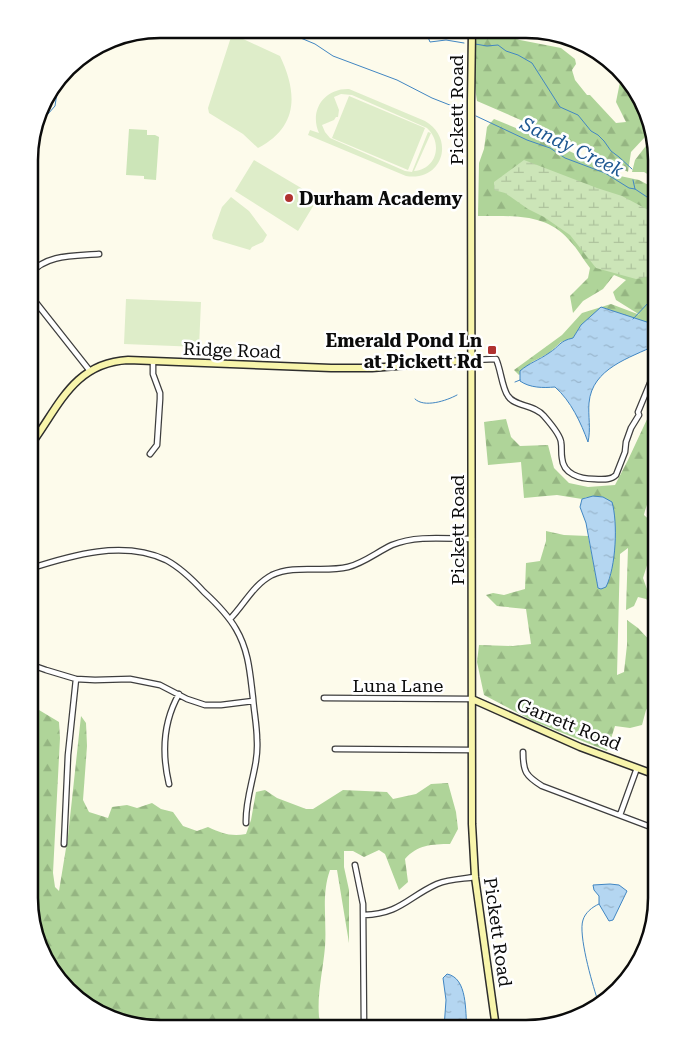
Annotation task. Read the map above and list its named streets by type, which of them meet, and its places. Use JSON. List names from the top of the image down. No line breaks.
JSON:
{"streets":{"street":["Pickett Road","Ridge Road","Luna Lane","Garrett Road"]},"crossings":[["Pickett Road","Ridge Road"],["Pickett Road","Luna Lane"],["Pickett Road","Garrett Road"],["Luna Lane","Garrett Road"]],"water":["Sandy Creek"],"places":{"other":["Durham Academy"],"transit":["Emerald Pond Ln at Pickett Rd"]}}
